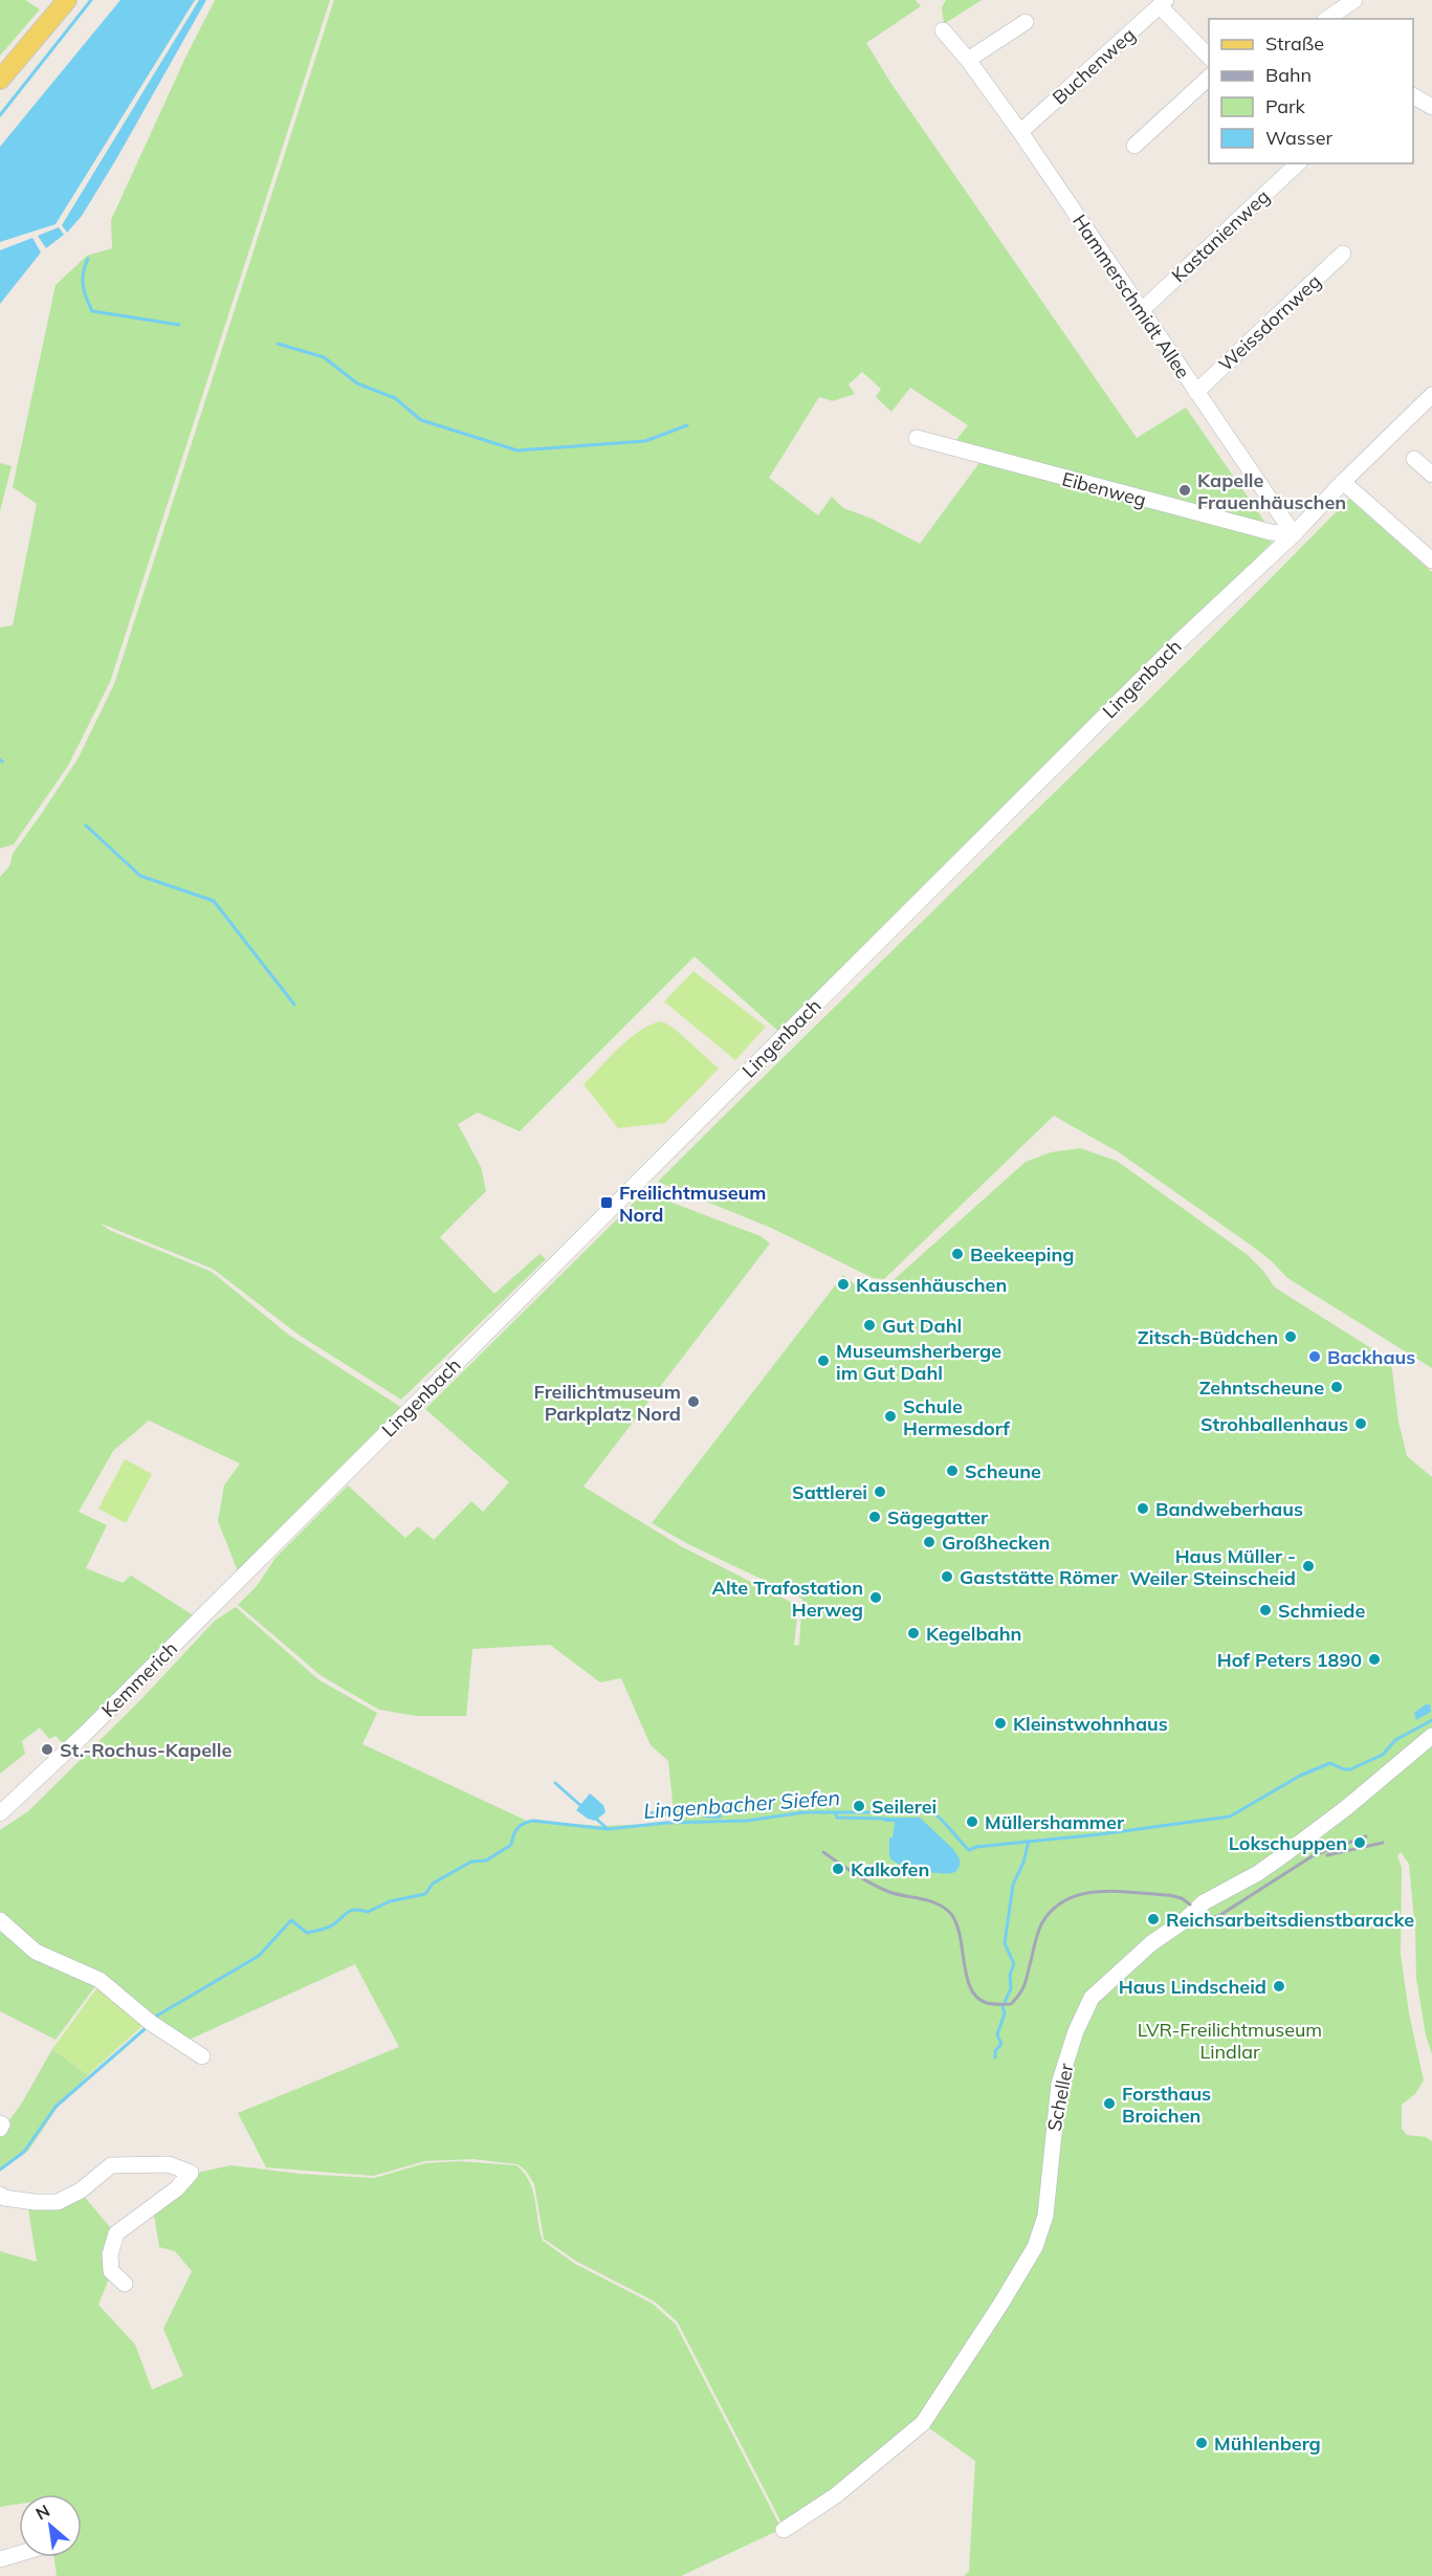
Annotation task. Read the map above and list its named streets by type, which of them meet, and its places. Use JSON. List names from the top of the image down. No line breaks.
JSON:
{"streets":{"street":["Buchenweg","Kastanienweg","Hammerschmidt Allee","Weissdornweg","Eibenweg","Lingenbach","Kemmerich","Scheller"]},"crossings":[["Buchenweg","Hammerschmidt Allee"],["Kastanienweg","Hammerschmidt Allee"],["Hammerschmidt Allee","Weissdornweg"],["Hammerschmidt Allee","Eibenweg"],["Hammerschmidt Allee","Lingenbach"],["Eibenweg","Lingenbach"],["Lingenbach","Kemmerich"]],"water":["Lingenbacher Siefen"],"parks":["LVR-Freilichtmuseum Lindlar"],"places":{"other":["Kapelle Frauenhäuschen","Beekeeping","Kassenhäuschen","Gut Dahl","Zitsch-Büdchen","Backhaus","Museumsherberge im Gut Dahl","Zehntscheune","Freilichtmuseum Parkplatz Nord","Schule Hermesdorf","Strohballenhaus","Scheune","Sattlerei","Bandweberhaus","Sägegatter","Großhecken","Haus Müller - Weiler Steinscheid","Gaststätte Römer","Alte Trafostation Herweg","Schmiede","Kegelbahn","Hof Peters 1890","Kleinstwohnhaus","St.-Rochus-Kapelle","Seilerei","Müllershammer","Lokschuppen","Kalkofen","Reichsarbeitsdienstbaracke","Haus Lindscheid","Forsthaus Broichen","Mühlenberg"],"transit":["Freilichtmuseum Nord"]},"legend":["Straße","Bahn","Park","Wasser"],"north":"top left"}
